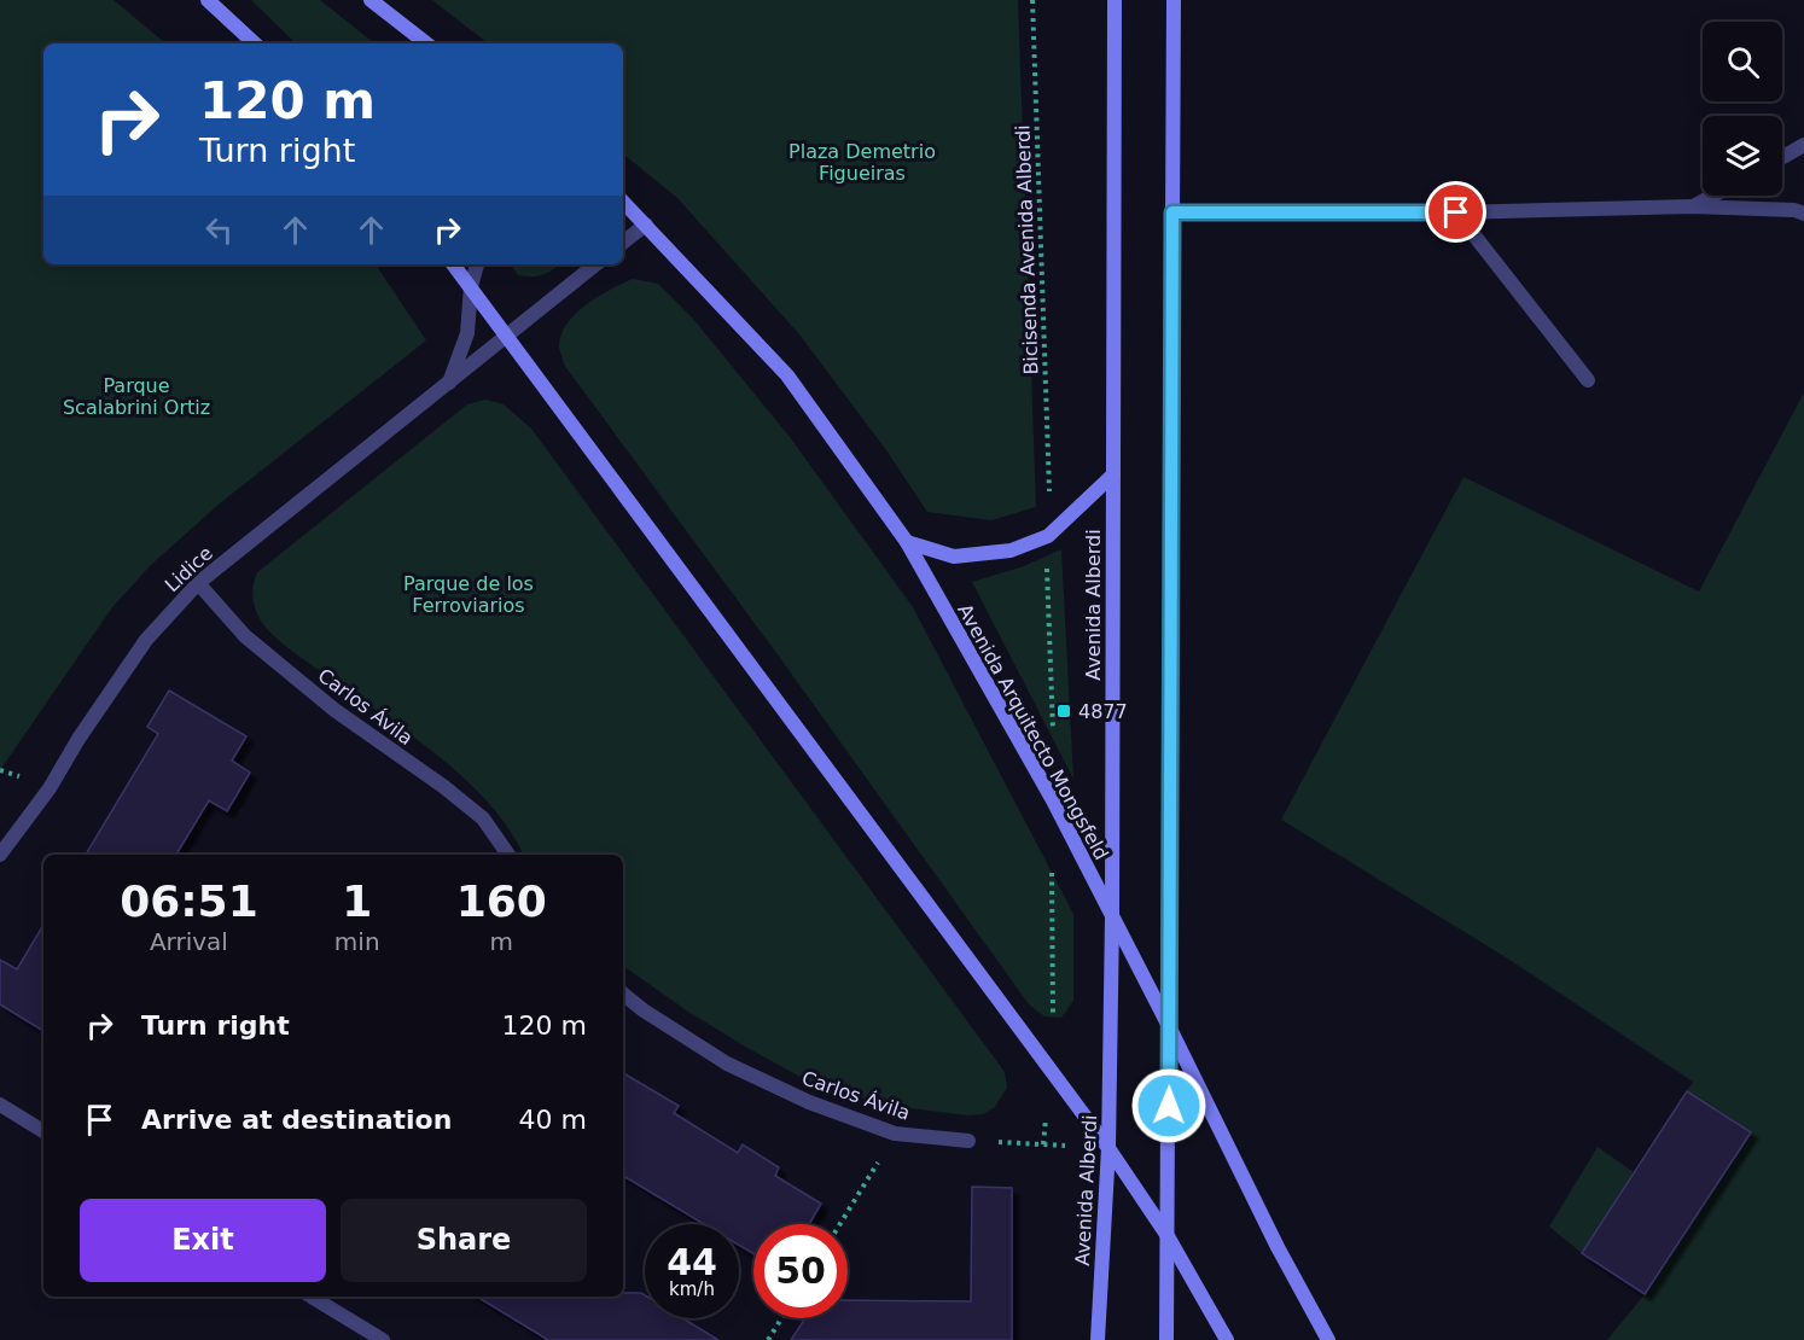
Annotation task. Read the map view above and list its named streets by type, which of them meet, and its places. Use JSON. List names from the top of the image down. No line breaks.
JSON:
{"streets":{"main road":["Avenida Alberdi","Avenida Arquitecto Mongsfeld"],"street":["Lidice","Carlos Ávila"],"path":["Bicisenda Avenida Alberdi"]},"crossings":[["Lidice","Carlos Ávila"],["Avenida Alberdi","Avenida Arquitecto Mongsfeld"]],"parks":["Plaza Demetrio Figueiras","Parque Scalabrini Ortiz","Parque de los Ferroviarios"],"places":{"transit":["4877"]},"page":{"turn":["120 m","Turn right"],"eta":["06:51","Arrival","1","min","160","m"],"list":[{"name":"Turn right","value":"120 m"},{"name":"Arrive at destination","value":"40 m"}],"buttons":["Exit","Share"],"speed":"44 km/h","limit":"50"}}
